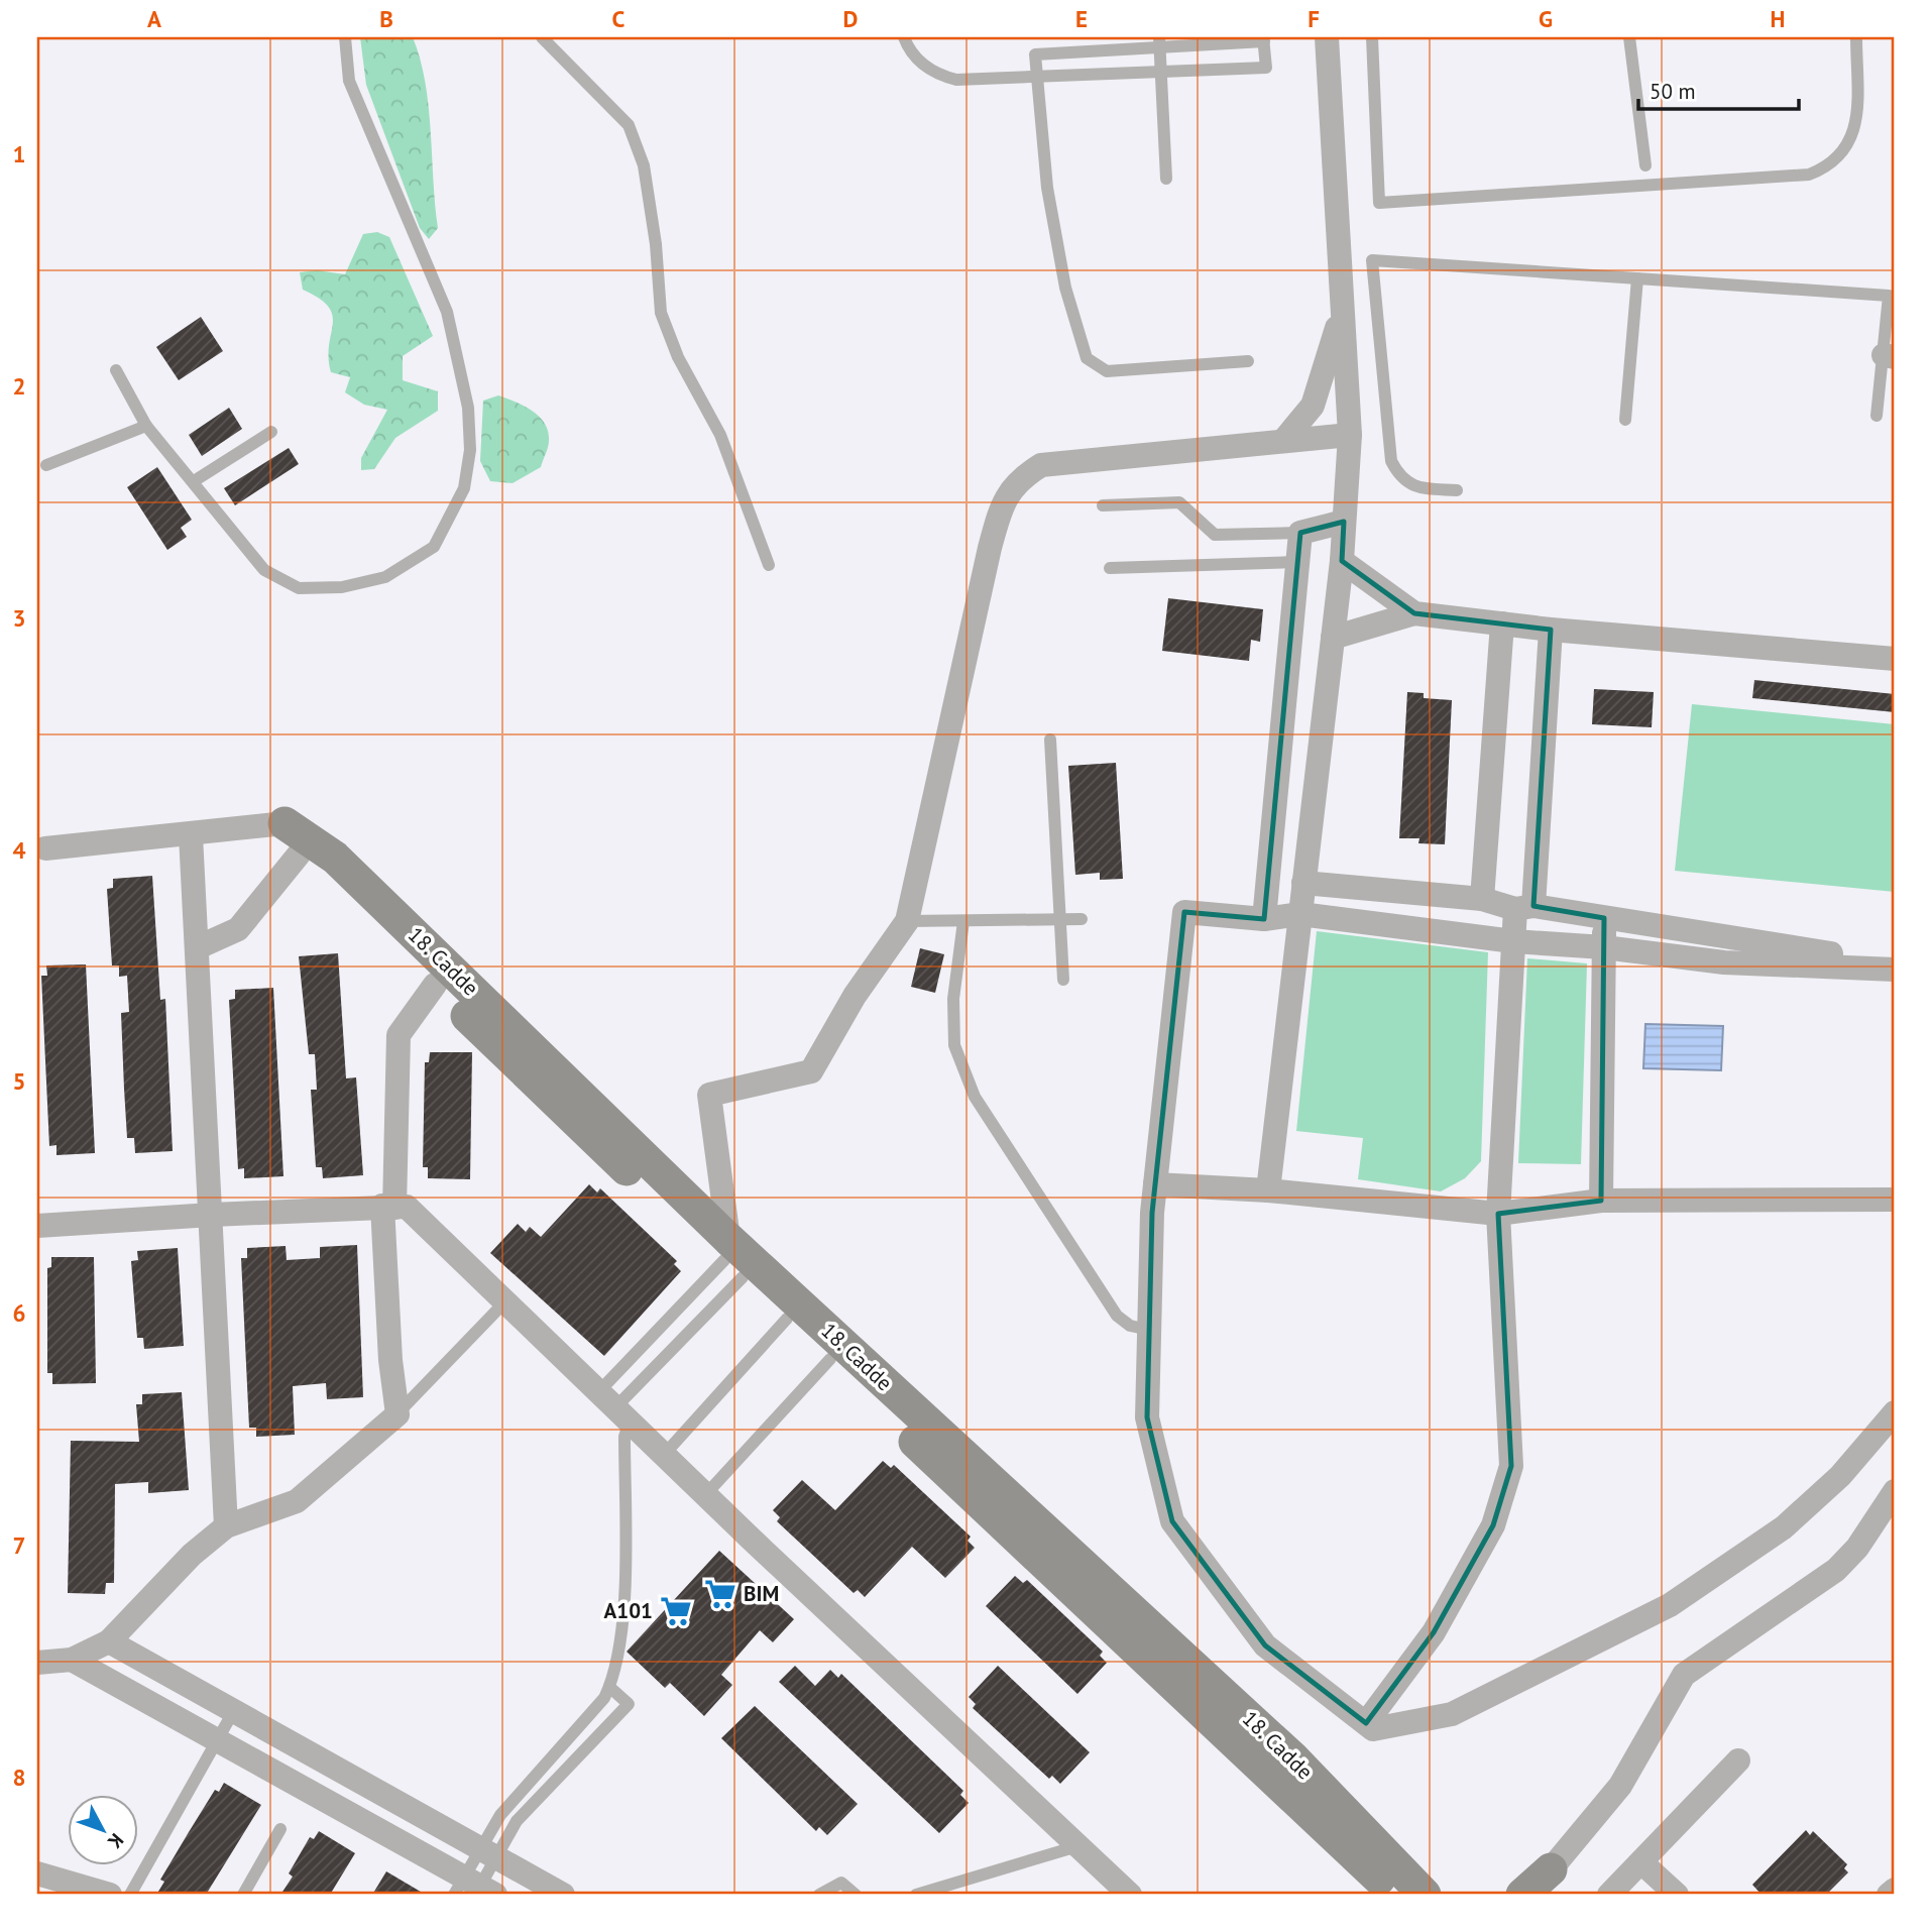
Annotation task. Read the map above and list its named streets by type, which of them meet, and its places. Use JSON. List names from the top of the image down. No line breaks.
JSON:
{"streets":{"street":["18. Cadde"]},"places":{"supermarket":["BIM","A101"]},"scale_bar":"50 m","north":"bottom right","grid":{"columns":["A","B","C","D","E","F","G","H"],"rows":["1","2","3","4","5","6","7","8"]}}
